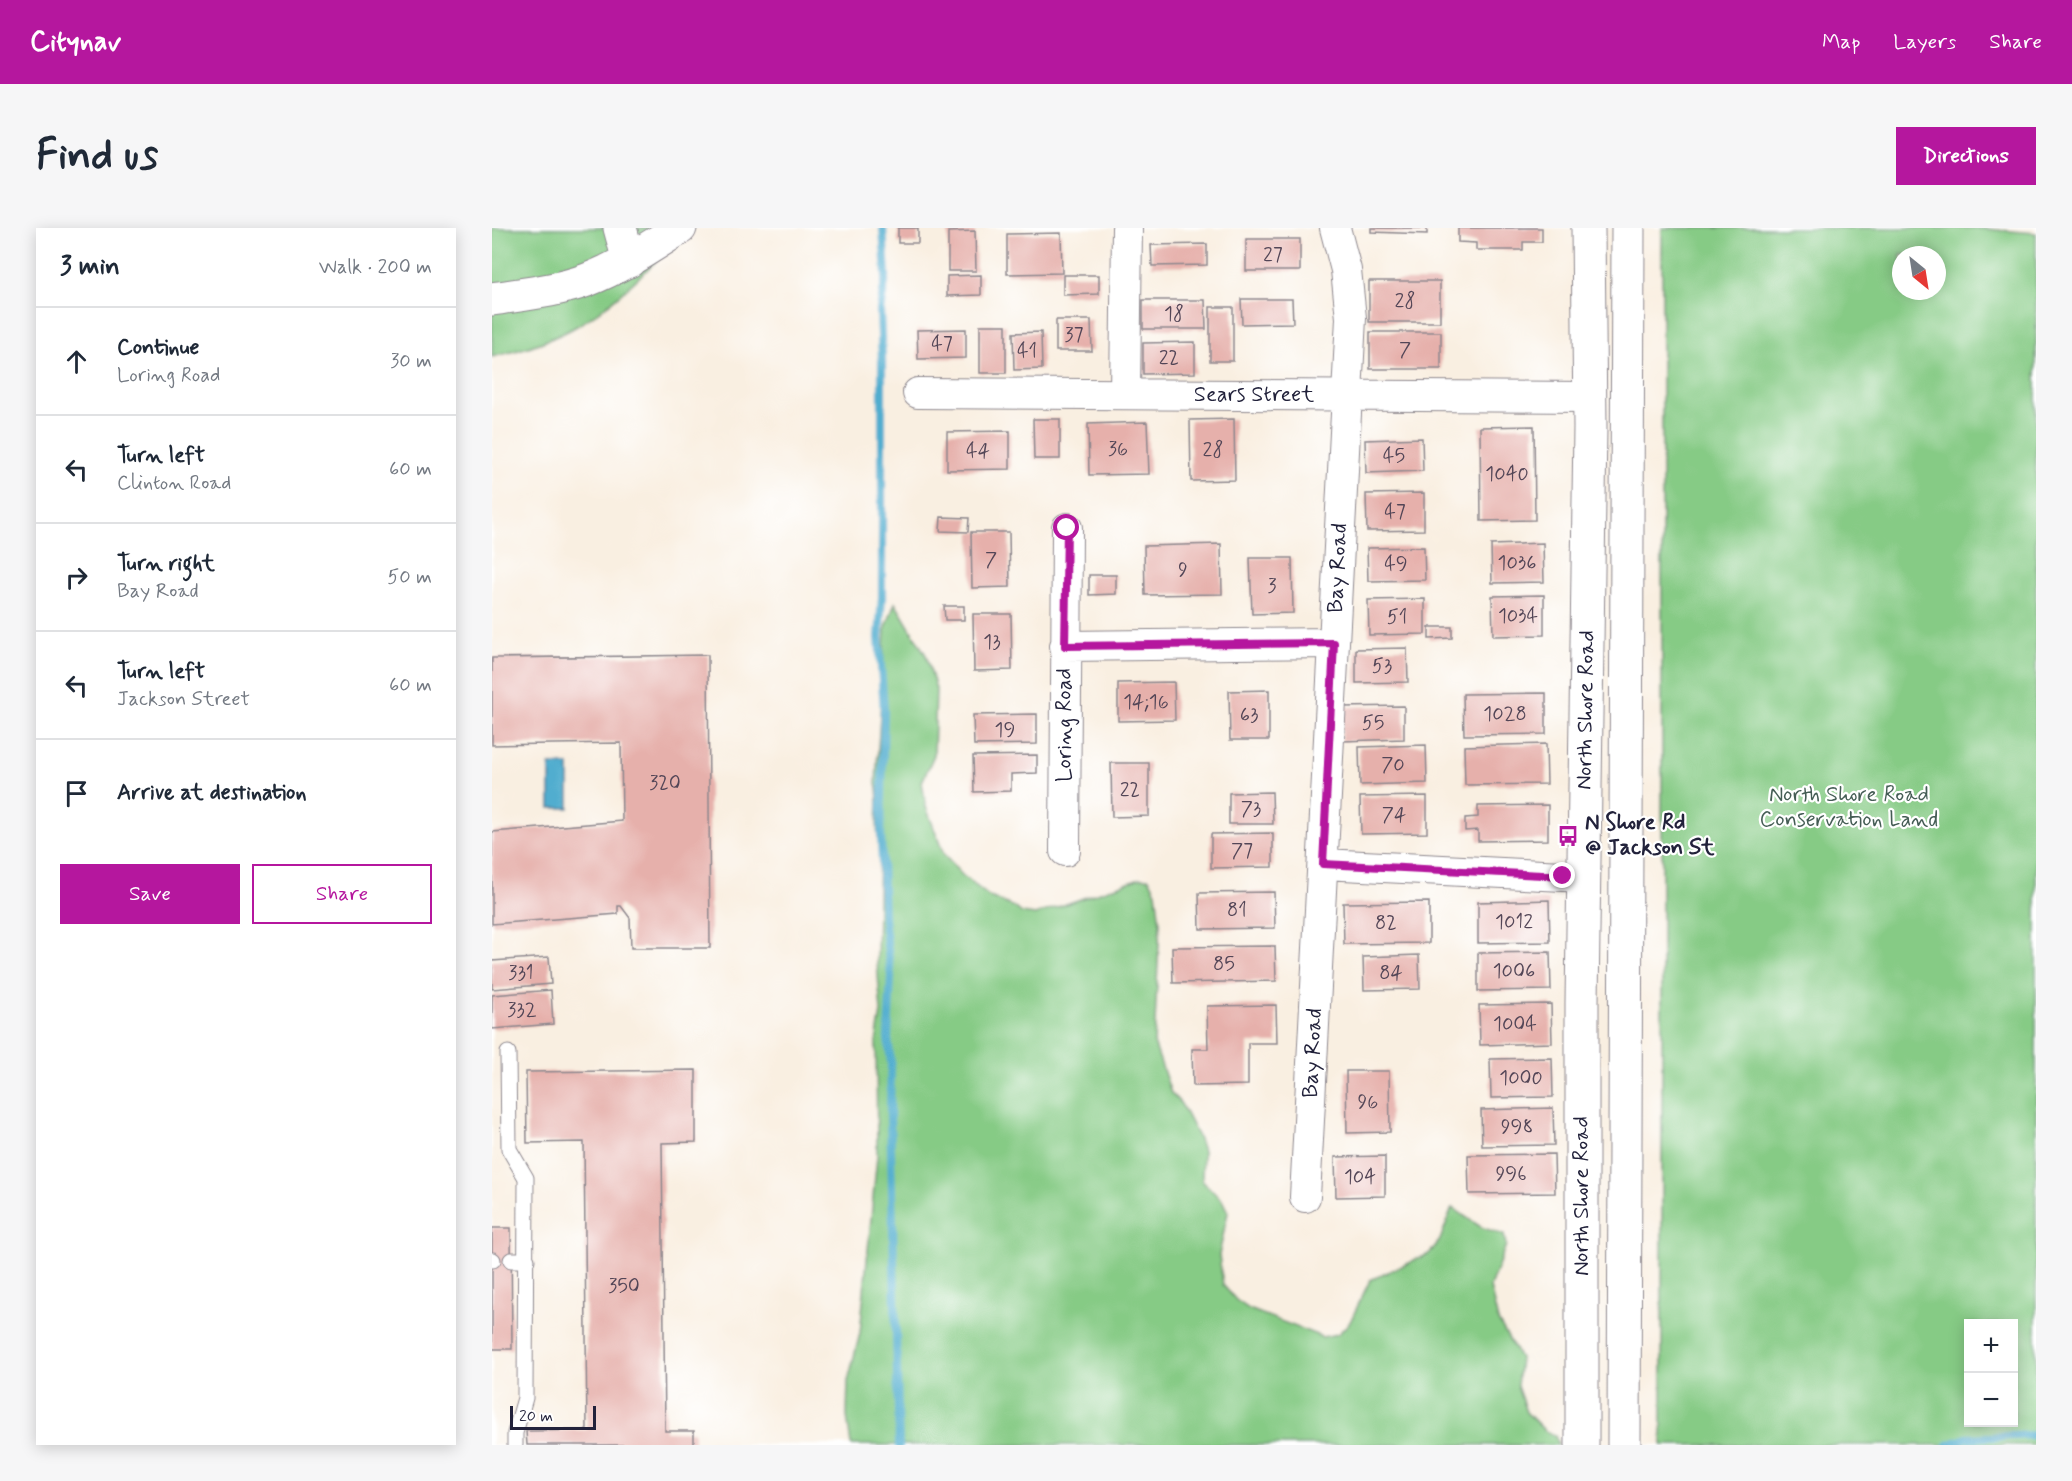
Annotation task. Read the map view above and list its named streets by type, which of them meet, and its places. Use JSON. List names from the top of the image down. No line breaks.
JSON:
{"streets":{"main road":["North Shore Road"],"street":["Sears Street","Bay Road","Loring Road"]},"crossings":[["Sears Street","Bay Road"],["Sears Street","North Shore Road"]],"parks":["North Shore Road Conservation Land"],"places":{"bus stop":["N Shore Rd @ Jackson St"]},"house_numbers":["27","28","18","37","47","7","41","22","36","28","44","45","1040","47","7","1036","49","9","3","1034","51","13","53","14;16","1028","63","55","19","70","320","22","73","74","77","81","1012","82","85","1006","331","84","332","1004","1000","96","998","996","104","350"],"scale_bar":"20 m","north":"bottom right","page":{"header":"Citynav","nav":["Map","Layers","Share"],"buttons":["Directions",["Save","Share"]],"title":"Find us","heading":["3 min","Walk · 200 m"],"list":[["Continue","Loring Road","30 m"],["Turn left","Clinton Road","60 m"],["Turn right","Bay Road","50 m"],["Turn left","Jackson Street","60 m"],"Arrive at destination"],"map_buttons":["+","−"],"scale":"20 m"}}
